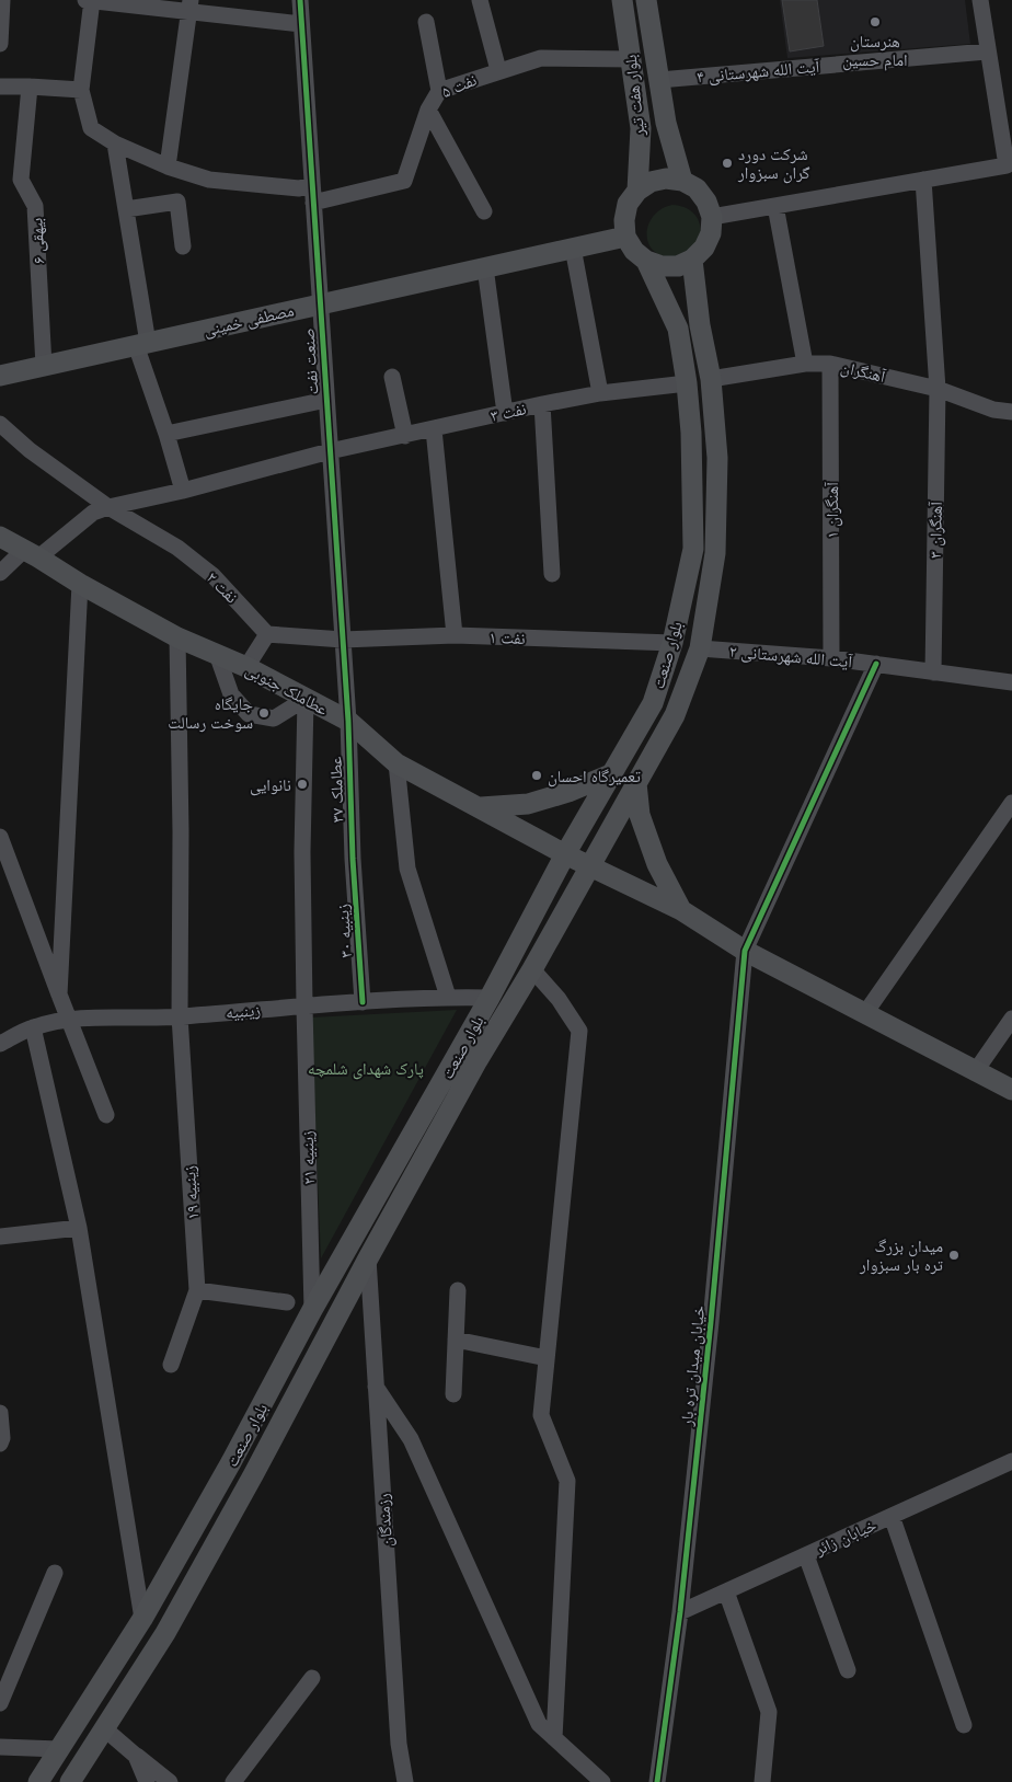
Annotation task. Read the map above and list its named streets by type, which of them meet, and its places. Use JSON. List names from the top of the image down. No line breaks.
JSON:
{"streets":{"main road":["بلوار هفت تیر","مصطفی خمینی","بلوار صنعت","عطاملک جنوبی"],"street":["آیت الله شهرستانی ۴","نفت ۵","بیهقی ۶","صنعت نفت","آهنگران","نفت ۳","آهنگران ۱","آهنگران ۳","نفت ۲","نفت ۱","آیت الله شهرستانی ۲","عطاملک ۳۷","زینبیه ۳۰","زینبیه","زینبیه ۲۱","زینبیه ۱۹","خیابان میدان تره بار","رزمندگان","خیابان زائر"]},"crossings":[["آیت الله شهرستانی ۴","بلوار هفت تیر"],["نفت ۵","بلوار هفت تیر"],["نفت ۵","صنعت نفت"],["بلوار هفت تیر","مصطفی خمینی"],["بلوار هفت تیر","بلوار صنعت"],["بیهقی ۶","مصطفی خمینی"],["مصطفی خمینی","صنعت نفت"],["مصطفی خمینی","بلوار صنعت"],["صنعت نفت","نفت ۳"],["صنعت نفت","نفت ۱"],["صنعت نفت","عطاملک جنوبی"],["صنعت نفت","عطاملک ۳۷"],["آهنگران","آهنگران ۱"],["آهنگران","آهنگران ۳"],["آهنگران","بلوار صنعت"],["نفت ۳","نفت ۲"],["نفت ۳","بلوار صنعت"],["آهنگران ۱","آیت الله شهرستانی ۲"],["آهنگران ۳","آیت الله شهرستانی ۲"],["نفت ۱","بلوار صنعت"],["بلوار صنعت","آیت الله شهرستانی ۲"],["بلوار صنعت","عطاملک جنوبی"],["بلوار صنعت","زینبیه"],["بلوار صنعت","زینبیه ۲۱"],["بلوار صنعت","رزمندگان"],["آیت الله شهرستانی ۲","خیابان میدان تره بار"],["عطاملک جنوبی","عطاملک ۳۷"],["عطاملک جنوبی","زینبیه ۲۱"],["عطاملک جنوبی","زینبیه ۱۹"],["عطاملک جنوبی","خیابان میدان تره بار"],["عطاملک ۳۷","زینبیه ۳۰"],["زینبیه ۳۰","زینبیه"],["زینبیه","زینبیه ۲۱"],["زینبیه","زینبیه ۱۹"],["خیابان میدان تره بار","خیابان زائر"]],"parks":["پارک شهدای شلمچه"],"places":["هنرستان امام حسین","شرکت دورد گران سبزوار","جایگاه سوخت رسالت","تعمیرگاه احسان","نانوایی","میدان بزرگ تره بار سبزوار"]}
